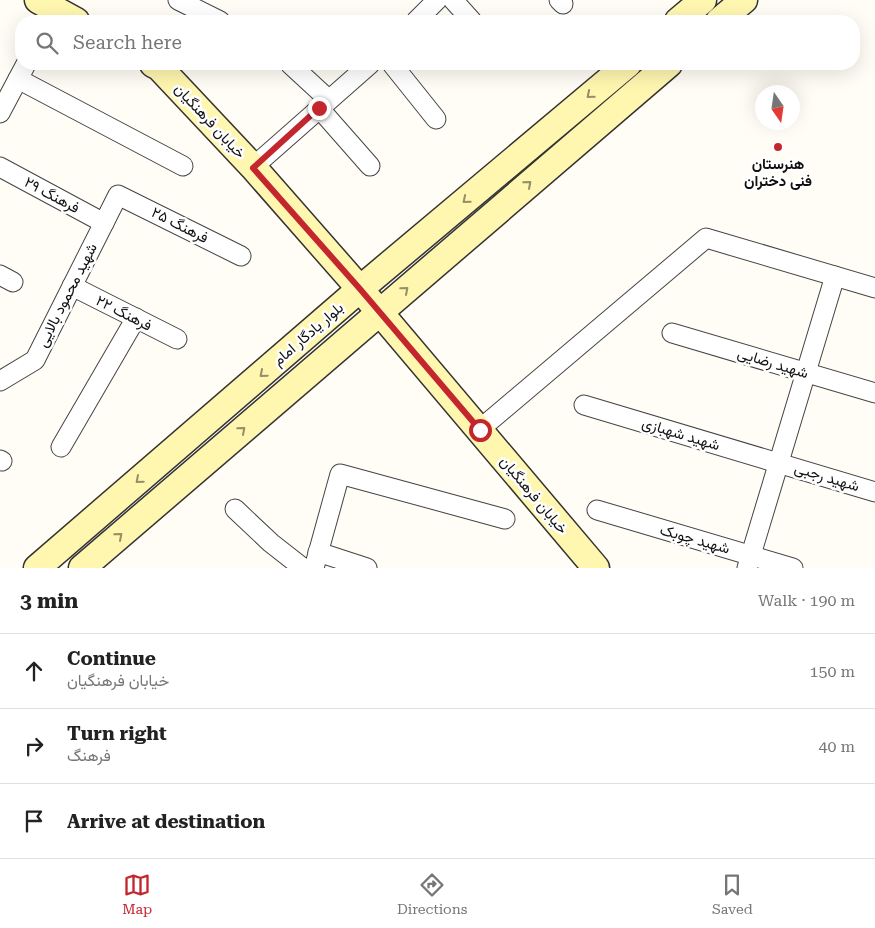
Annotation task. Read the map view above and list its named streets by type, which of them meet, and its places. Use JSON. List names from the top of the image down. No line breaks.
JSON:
{"streets":{"main road":["خیابان فرهنگیان","بلوار یادگار امام"],"street":["فرهنگ ۲۹","فرهنگ ۲۵","شهید محمود بالایی","فرهنگ ۲۲","شهید رضایی","شهید شهبازی","شهید رجبی","شهید چوبک"]},"crossings":[["خیابان فرهنگیان","بلوار یادگار امام"],["فرهنگ ۲۹","شهید محمود بالایی"],["فرهنگ ۲۵","شهید محمود بالایی"],["شهید محمود بالایی","فرهنگ ۲۲"],["شهید شهبازی","شهید رجبی"]],"places":["هنرستان فنی دختران"],"north":"bottom","page":{"search":"Search here","heading":["3 min","Walk · 190 m"],"list":[["Continue","خیابان فرهنگیان","150 m"],["Turn right","فرهنگ","40 m"],"Arrive at destination"],"nav":["Map","Directions","Saved"]}}
